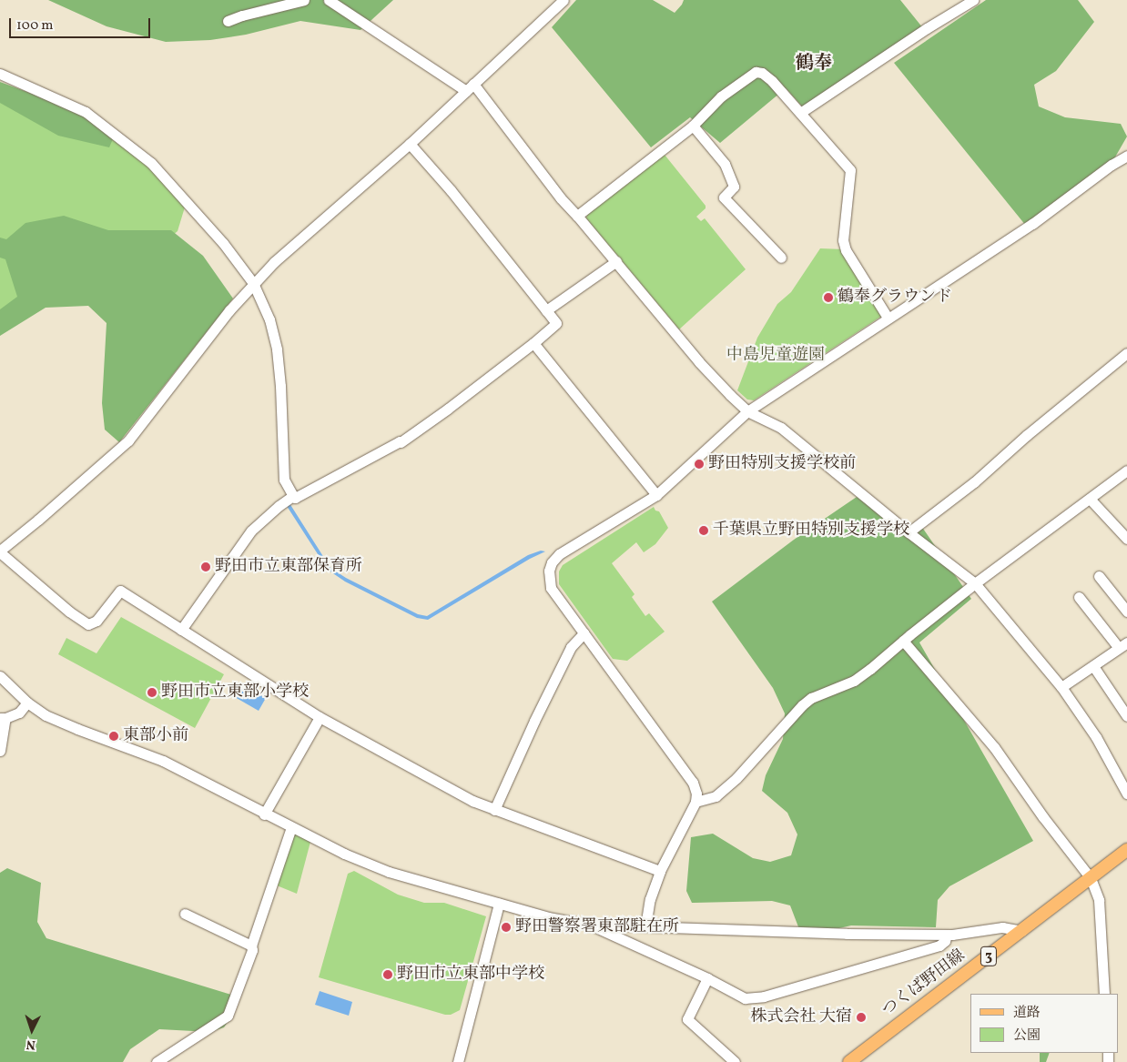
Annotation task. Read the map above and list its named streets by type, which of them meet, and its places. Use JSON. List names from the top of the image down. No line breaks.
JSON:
{"streets":{"main road":["3","つくば野田線"]},"districts":["鶴奉"],"parks":["中島児童遊園"],"places":["鶴奉グラウンド","野田特別支援学校前","千葉県立野田特別支援学校","野田市立東部保育所","野田市立東部小学校","東部小前","野田警察署東部駐在所","野田市立東部中学校","株式会社 大宿"],"legend":["道路","公園"],"scale_bar":"100 m","north":"bottom"}
